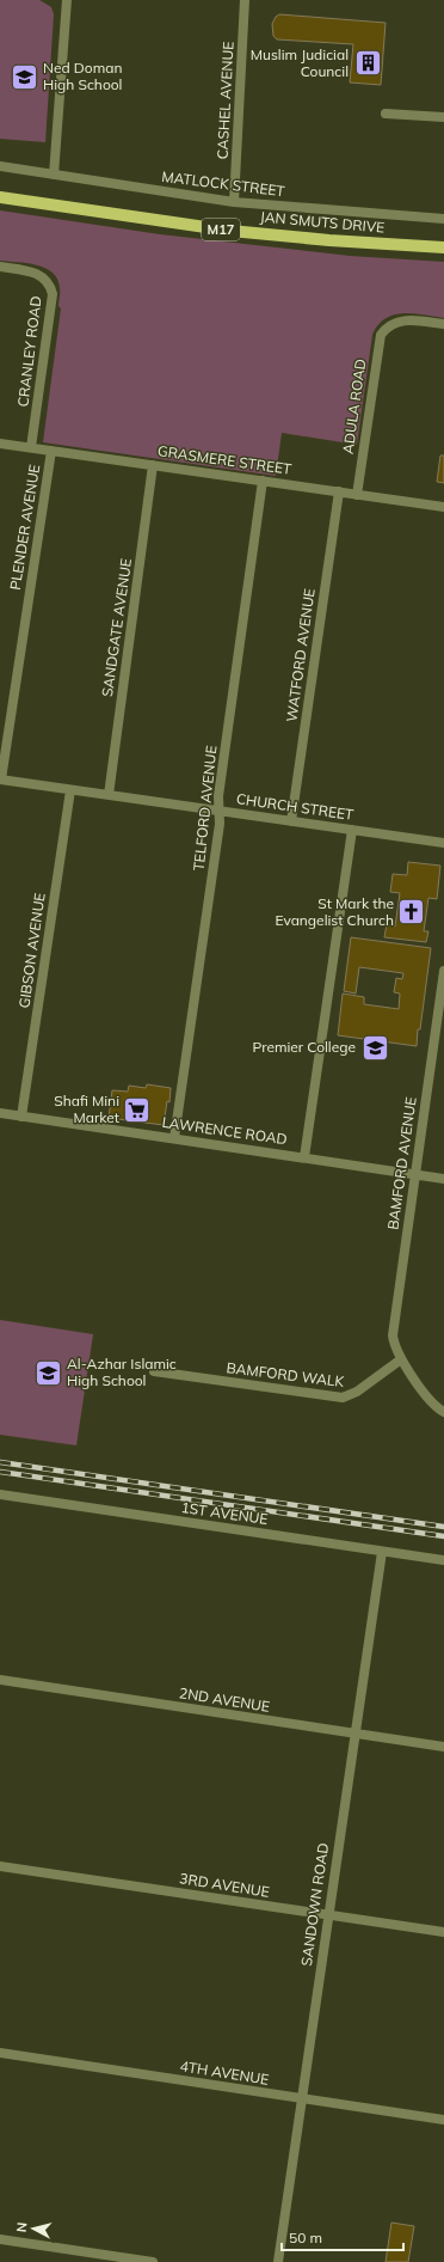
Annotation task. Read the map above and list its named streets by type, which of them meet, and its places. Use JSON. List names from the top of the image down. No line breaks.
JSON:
{"streets":{"main road":["JAN SMUTS DRIVE","M17"],"street":["CASHEL AVENUE","MATLOCK STREET","CRANLEY ROAD","ADULA ROAD","GRASMERE STREET","PLENDER AVENUE","SANDGATE AVENUE","WATFORD AVENUE","CHURCH STREET","TELFORD AVENUE","GIBSON AVENUE","LAWRENCE ROAD","BAMFORD AVENUE","BAMFORD WALK","1ST AVENUE","2ND AVENUE","3RD AVENUE","SANDOWN ROAD","4TH AVENUE"]},"crossings":[["CASHEL AVENUE","MATLOCK STREET"],["CRANLEY ROAD","GRASMERE STREET"],["ADULA ROAD","GRASMERE STREET"],["GRASMERE STREET","PLENDER AVENUE"],["GRASMERE STREET","SANDGATE AVENUE"],["GRASMERE STREET","WATFORD AVENUE"],["GRASMERE STREET","TELFORD AVENUE"],["PLENDER AVENUE","CHURCH STREET"],["SANDGATE AVENUE","CHURCH STREET"],["WATFORD AVENUE","CHURCH STREET"],["CHURCH STREET","TELFORD AVENUE"],["CHURCH STREET","GIBSON AVENUE"],["TELFORD AVENUE","LAWRENCE ROAD"],["GIBSON AVENUE","LAWRENCE ROAD"],["LAWRENCE ROAD","BAMFORD AVENUE"],["BAMFORD AVENUE","BAMFORD WALK"],["1ST AVENUE","SANDOWN ROAD"],["2ND AVENUE","SANDOWN ROAD"],["3RD AVENUE","SANDOWN ROAD"],["SANDOWN ROAD","4TH AVENUE"]],"places":{"building":["Muslim Judicial Council"],"school or university":["Ned Doman High School","Premier College","Al-Azhar Islamic High School"],"church":["St Mark the Evangelist Church"],"supermarket":["Shafi Mini Market"]},"scale_bar":"50 m","north":"left"}
